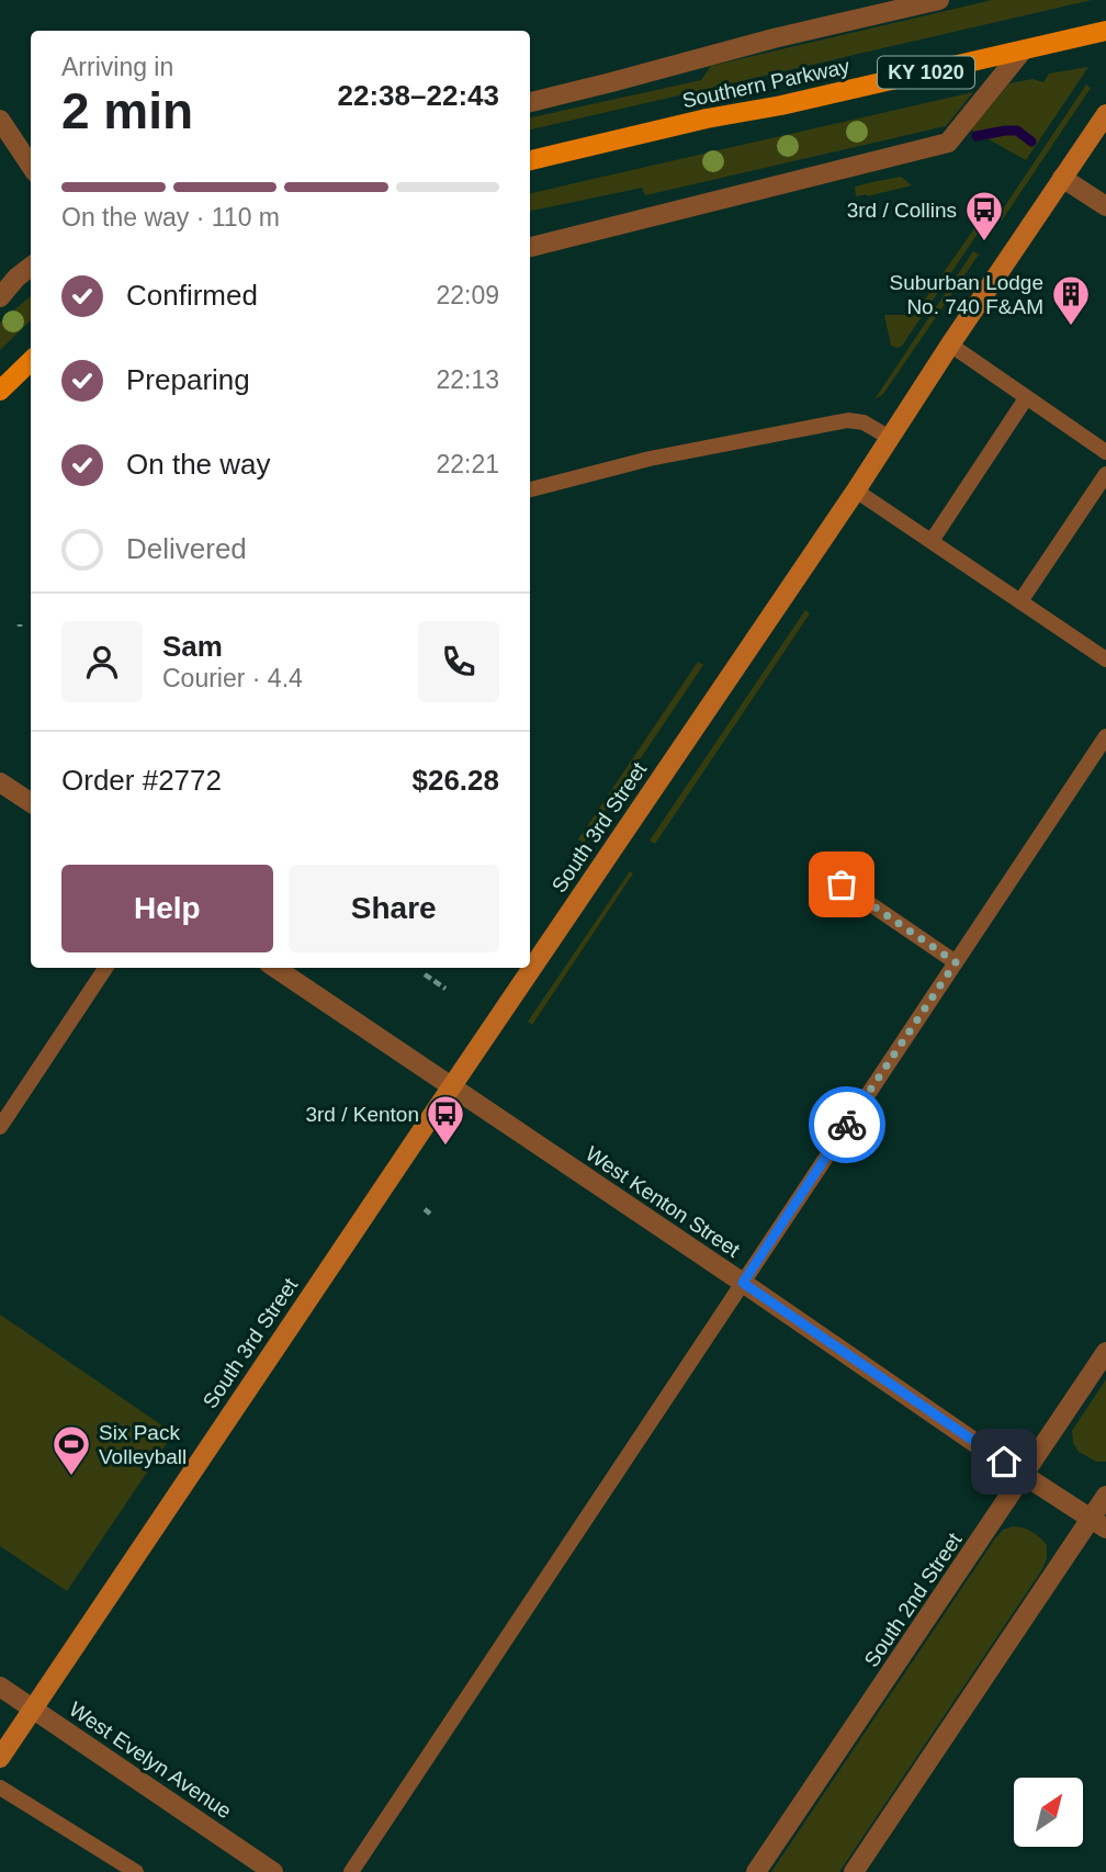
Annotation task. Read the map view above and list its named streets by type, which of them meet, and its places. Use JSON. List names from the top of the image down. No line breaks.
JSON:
{"streets":{"main road":["KY 1020","Southern Parkway","South 3rd Street"],"street":["West Kenton Street","South 2nd Street","West Evelyn Avenue"]},"crossings":[["South 3rd Street","West Kenton Street"],["South 3rd Street","West Evelyn Avenue"],["West Kenton Street","South 2nd Street"]],"places":{"bus stop":["3rd / Collins","3rd / Kenton"],"building":["Suburban Lodge No. 740 F&AM"],"sports":["Six Pack Volleyball"]},"north":"top right","page":{"heading":["2 min","Arriving in","22:38–22:43"],"panel":["Sam","Courier · 4.4","Order #2772","$26.28"],"bar":"On the way · 110 m","list":[["Confirmed","22:09"],["Preparing","22:13"],["On the way","22:21"],"Delivered"],"buttons":["Help","Share"]}}
